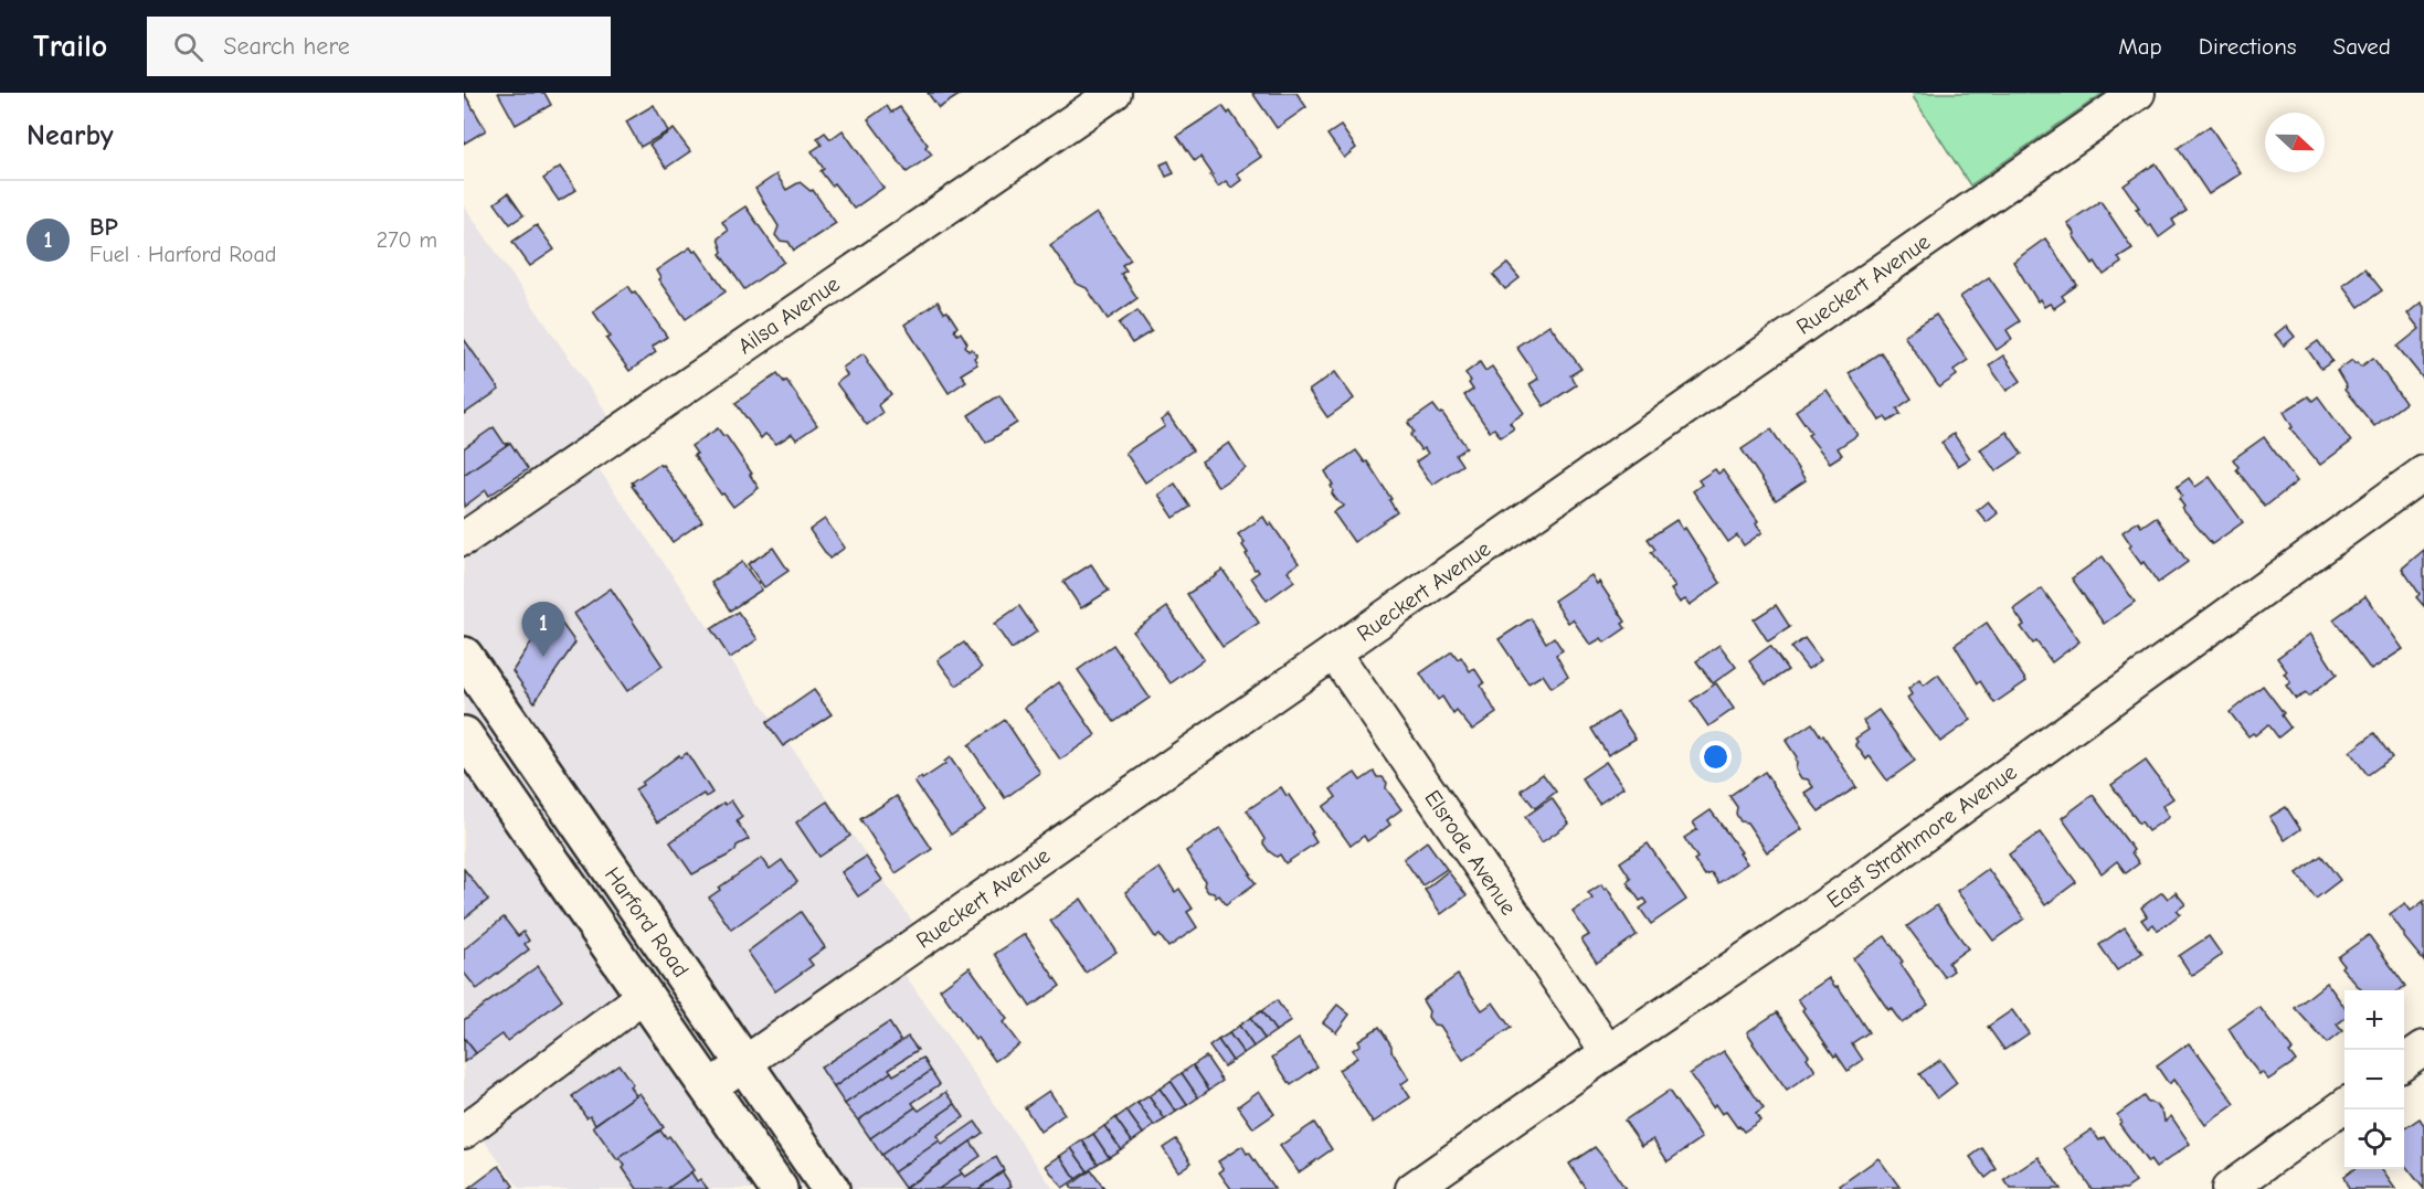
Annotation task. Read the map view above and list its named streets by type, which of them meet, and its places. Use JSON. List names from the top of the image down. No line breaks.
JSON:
{"streets":{"main road":["Harford Road"],"street":["Rueckert Avenue","Ailsa Avenue","East Strathmore Avenue","Elsrode Avenue"]},"crossings":[["Rueckert Avenue","Elsrode Avenue"],["Rueckert Avenue","Harford Road"],["East Strathmore Avenue","Elsrode Avenue"]],"north":"right","page":{"header":"Trailo","search":"Search here","nav":["Map","Directions","Saved"],"heading":"Nearby","list":[{"mark":"1","name":"BP","note":"Fuel · Harford Road","value":"270 m"}],"pins":"1","map_buttons":["+","−"]}}
